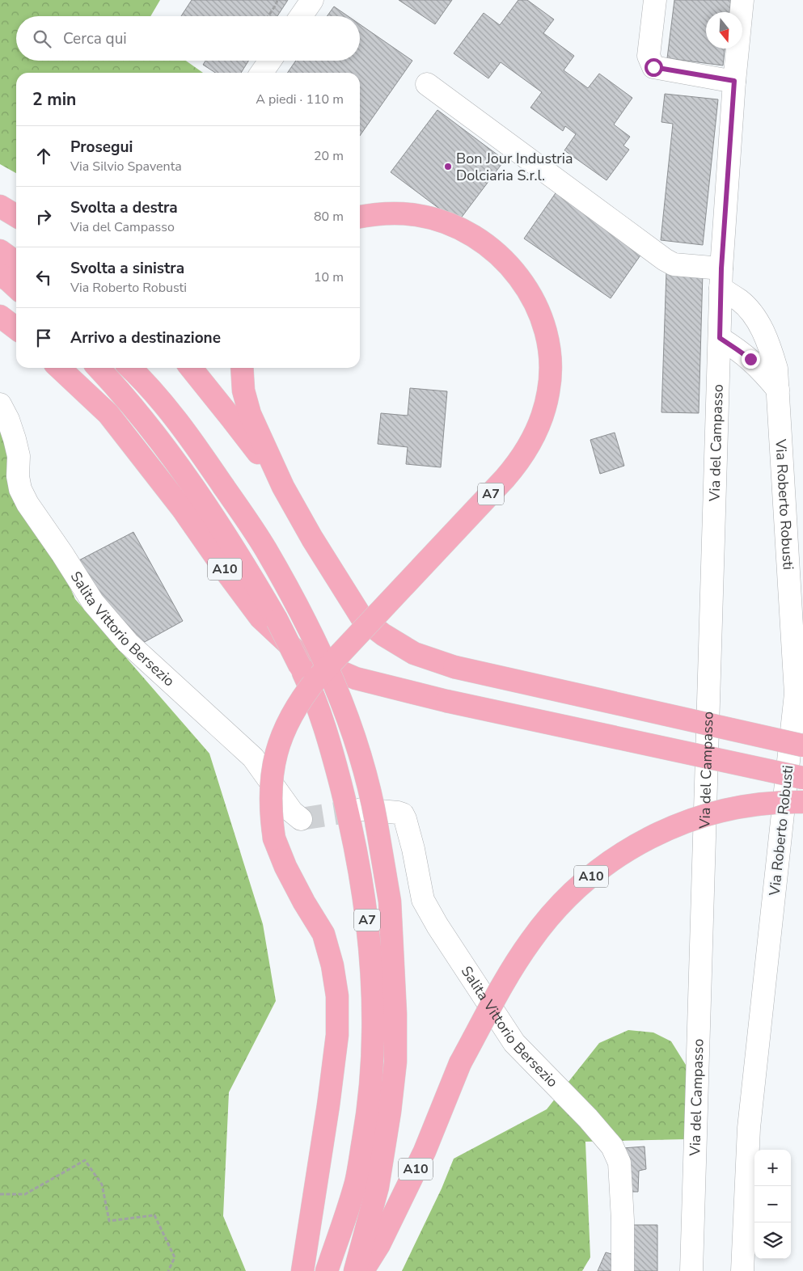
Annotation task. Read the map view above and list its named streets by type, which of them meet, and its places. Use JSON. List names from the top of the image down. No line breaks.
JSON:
{"streets":{"highway":["A7","A10"],"street":["Via del Campasso","Via Roberto Robusti","Salita Vittorio Bersezio"]},"crossings":[["Via del Campasso","Via Roberto Robusti"]],"places":["Bon Jour Industria Dolciaria S.r.l."],"north":"bottom","page":{"search":"Cerca qui","heading":["2 min","A piedi · 110 m"],"list":[["Prosegui","Via Silvio Spaventa","20 m"],["Svolta a destra","Via del Campasso","80 m"],["Svolta a sinistra","Via Roberto Robusti","10 m"],"Arrivo a destinazione"],"map_buttons":["+","−"]}}
